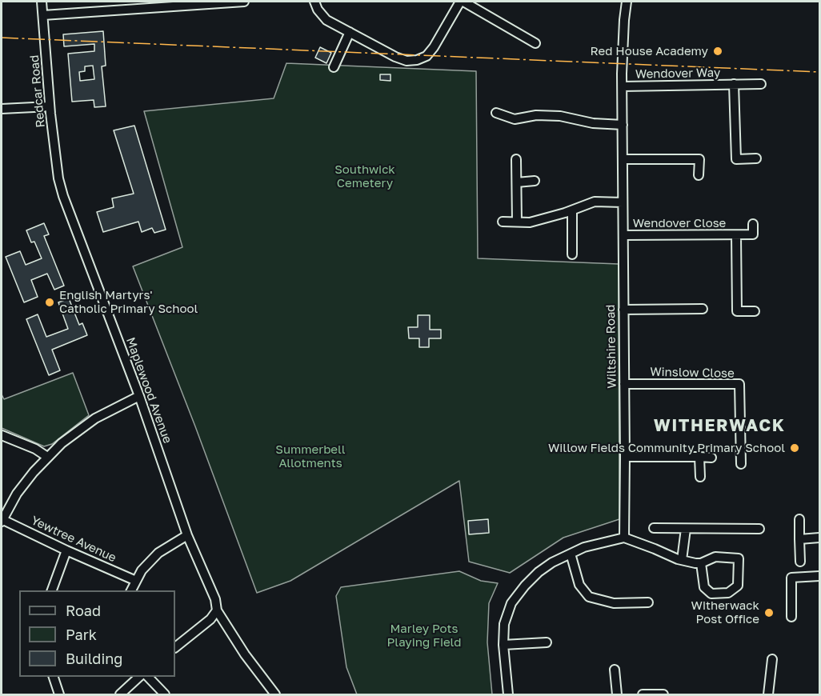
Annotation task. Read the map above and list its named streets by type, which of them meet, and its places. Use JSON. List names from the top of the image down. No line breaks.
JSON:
{"streets":{"street":["Wendover Way","Redcar Road","Wendover Close","Wiltshire Road","Winslow Close","Maplewood Avenue","Yewtree Avenue"]},"crossings":[["Wendover Way","Wiltshire Road"],["Redcar Road","Maplewood Avenue"],["Wendover Close","Wiltshire Road"],["Wiltshire Road","Winslow Close"]],"districts":["WITHERWACK"],"parks":["Southwick Cemetery","Summerbell Allotments","Marley Pots Playing Field"],"places":["Red House Academy","English Martyrs' Catholic Primary School","Willow Fields Community Primary School","Witherwack Post Office"],"legend":["Road","Park","Building"]}
